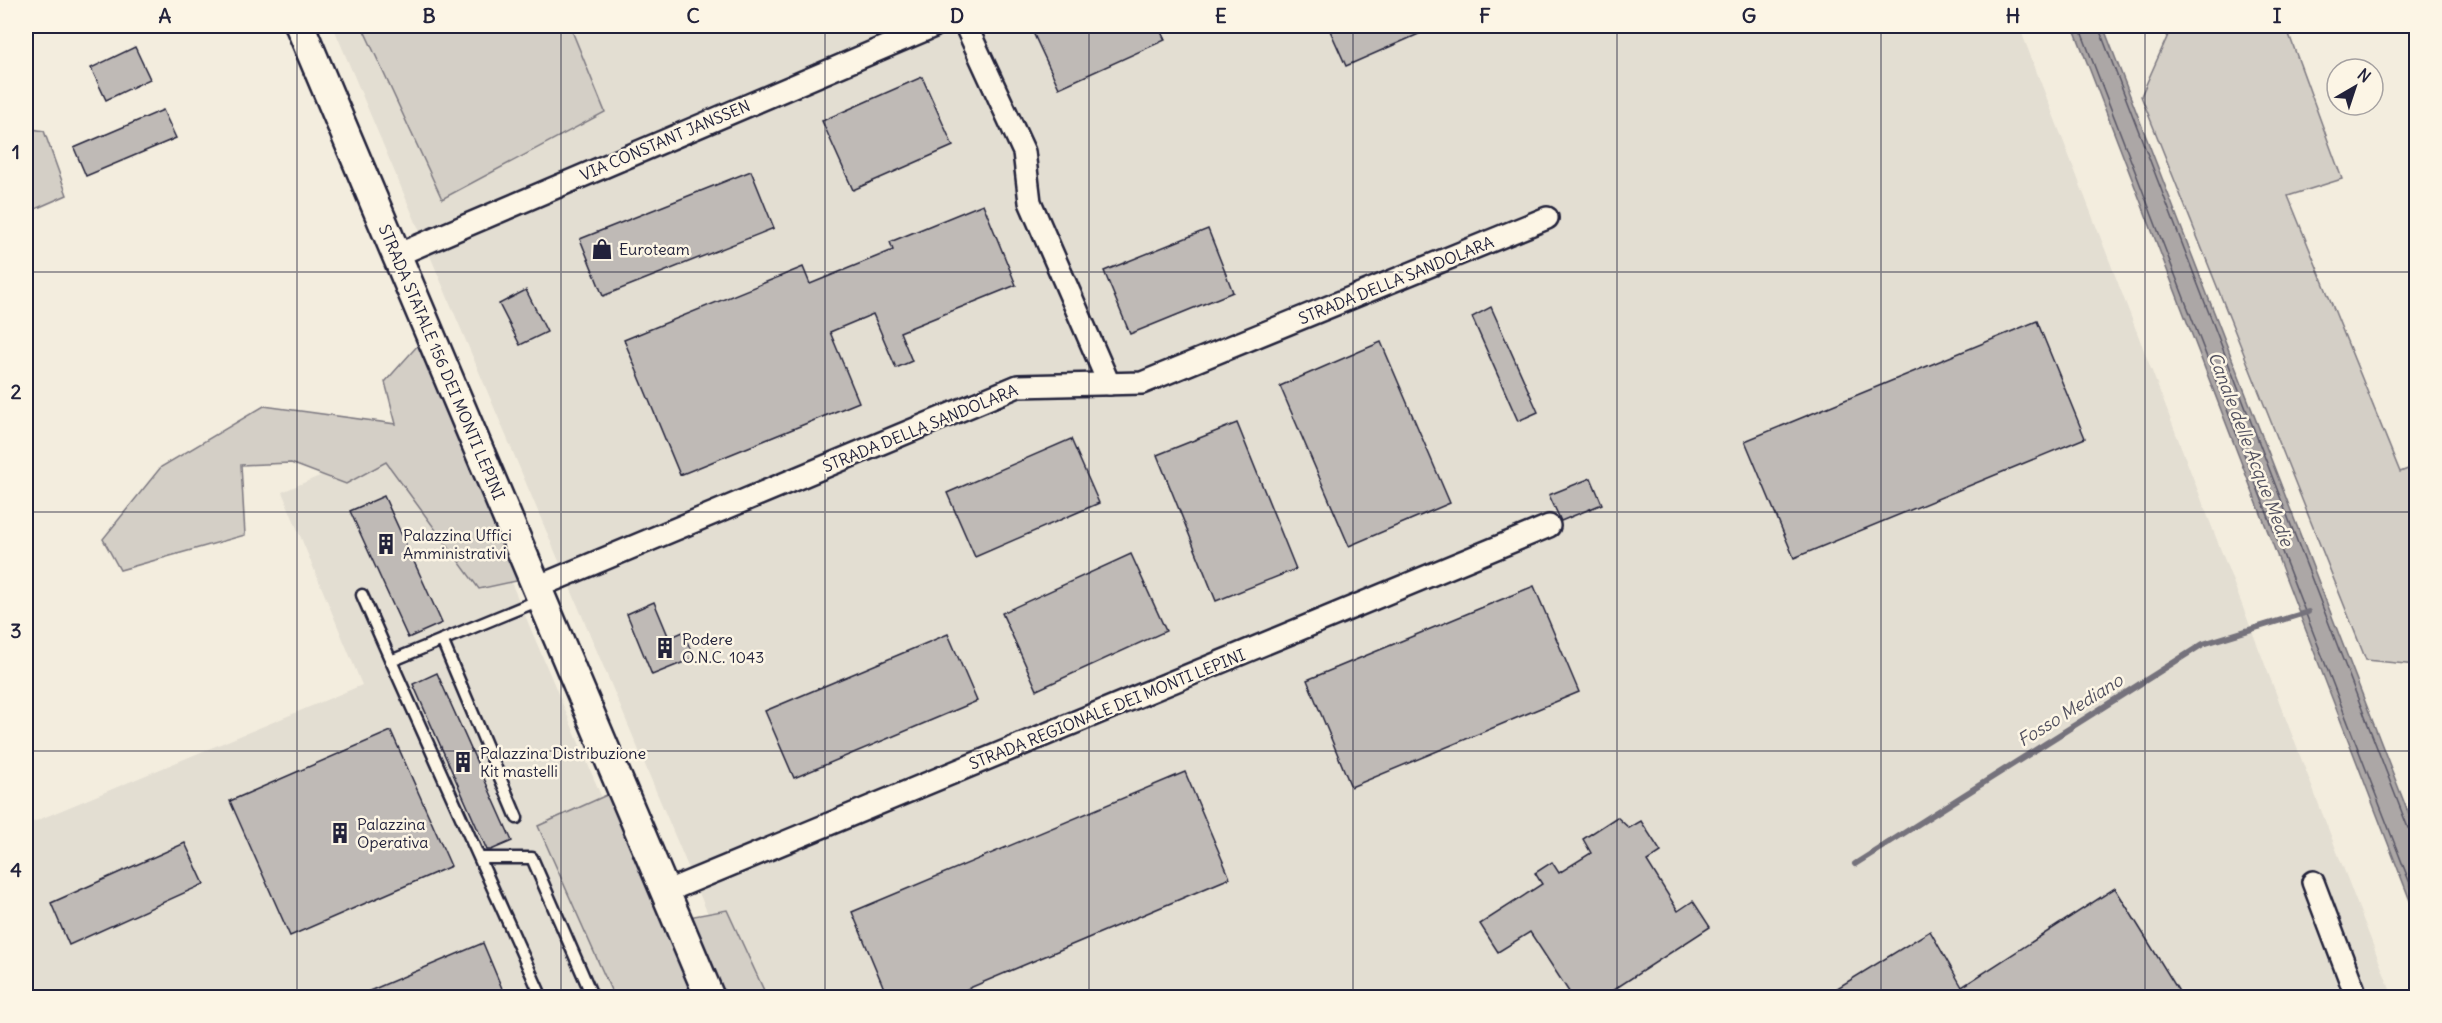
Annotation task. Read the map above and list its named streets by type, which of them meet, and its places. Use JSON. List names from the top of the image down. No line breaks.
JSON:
{"streets":{"main road":["STRADA STATALE 156 DEI MONTI LEPINI"],"street":["VIA CONSTANT JANSSEN","STRADA DELLA SANDOLARA","STRADA REGIONALE DEI MONTI LEPINI"]},"crossings":[["VIA CONSTANT JANSSEN","STRADA STATALE 156 DEI MONTI LEPINI"],["STRADA DELLA SANDOLARA","STRADA STATALE 156 DEI MONTI LEPINI"],["STRADA STATALE 156 DEI MONTI LEPINI","STRADA REGIONALE DEI MONTI LEPINI"]],"water":["Canale delle Acque Medie","Fosso Mediano"],"places":{"shop":["Euroteam"],"building":["Palazzina Uffici Amministrativi","Podere O.N.C. 1043","Palazzina Distribuzione Kit mastelli","Palazzina Operativa"]},"north":"top right","grid":{"columns":["A","B","C","D","E","F","G","H","I"],"rows":["1","2","3","4"]}}
